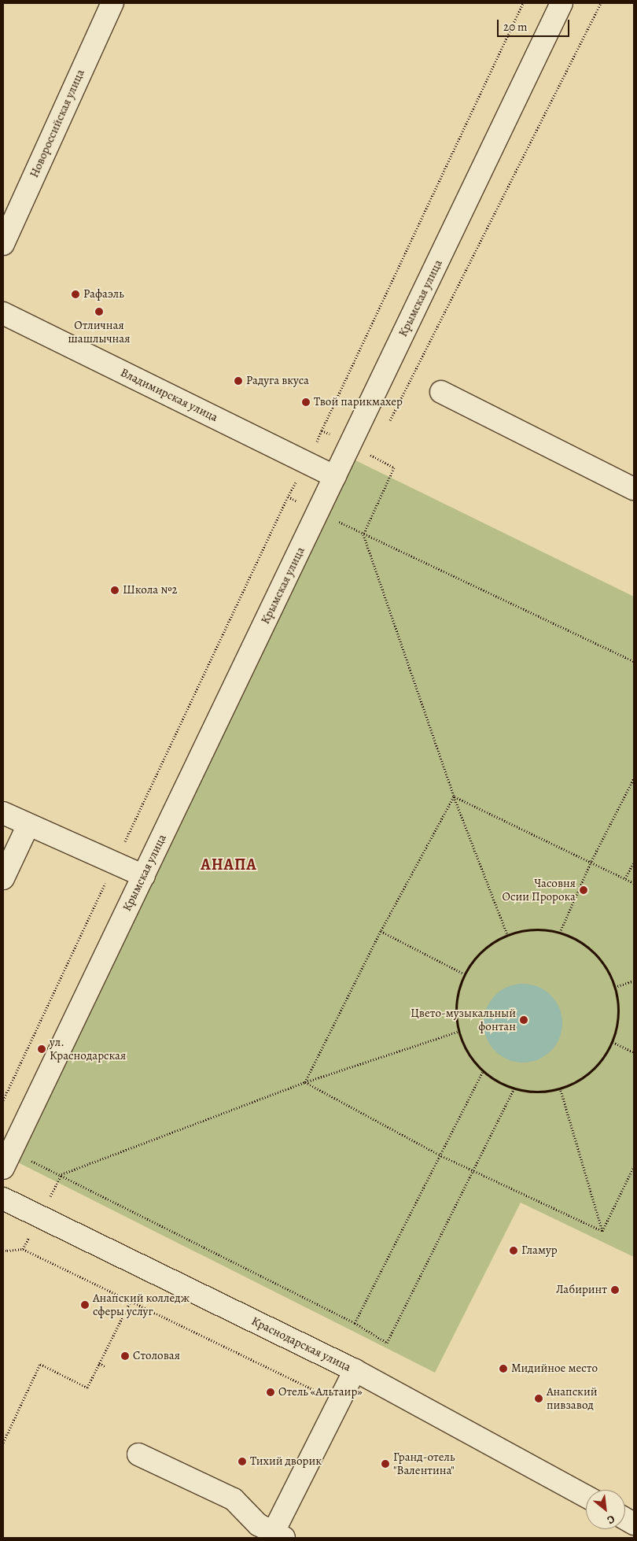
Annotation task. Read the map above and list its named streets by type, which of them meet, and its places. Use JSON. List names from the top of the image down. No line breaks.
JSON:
{"streets":{"street":["Новороссийская улица","Крымская улица","Владимирская улица","Краснодарская улица"]},"crossings":[["Крымская улица","Владимирская улица"]],"districts":["АНАПА"],"places":["Рафаэль","Отличная шашлычная","Радуга вкуса","Твой парикмахер","Школа №2","Часовня Осии Пророка","Цвето-музыкальный фонтан","ул. Краснодарская","Гламур","Лабиринт","Анапский колледж сферы услуг","Столовая","Мидийное место","Отель «Альтаир»","Анапский пивзавод","Тихий дворик","Гранд-отель \"Валентина\""],"scale_bar":"20 m","north":"bottom right"}
